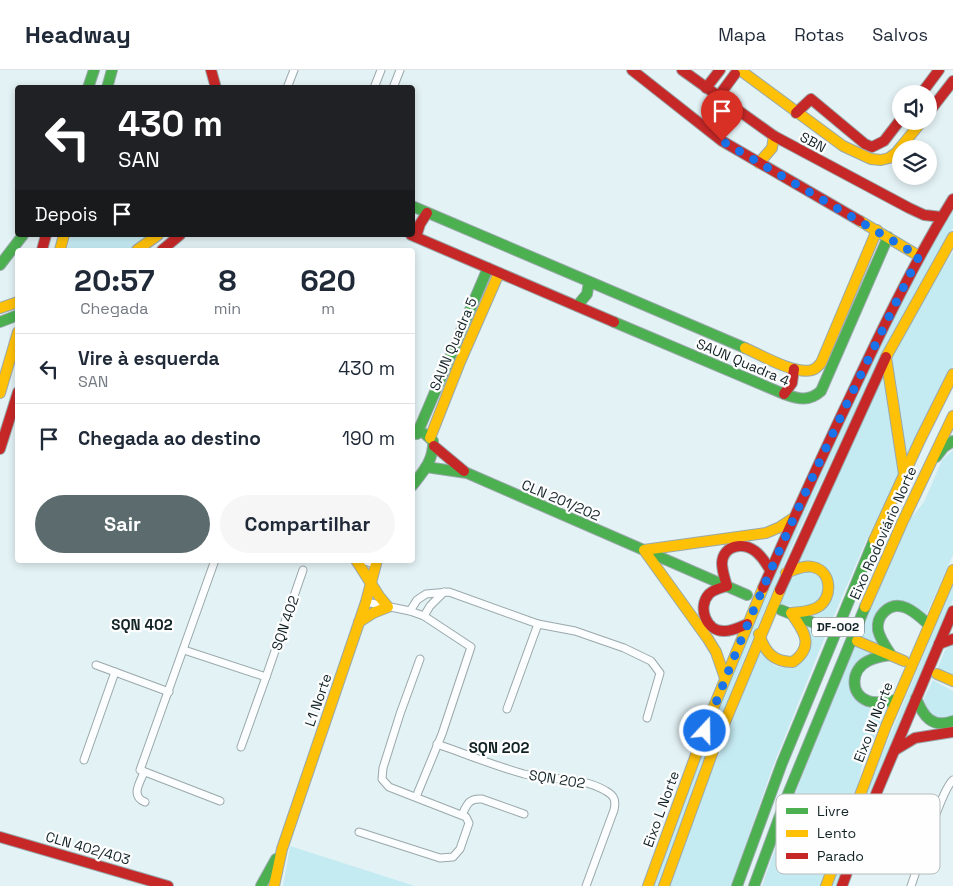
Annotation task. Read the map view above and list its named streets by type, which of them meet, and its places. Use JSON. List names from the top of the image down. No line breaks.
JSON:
{"streets":{"main road":["SBN","SAUN Quadra 5","SAUN Quadra 4","CLN 201/202","Eixo Rodoviário Norte","DF-002","L1 Norte","Eixo W Norte","Eixo L Norte","CLN 402/403"],"street":["SQN 402","SQN 202"]},"crossings":[["SBN","Eixo L Norte"],["SAUN Quadra 5","SAUN Quadra 4"],["SAUN Quadra 5","CLN 201/202"],["Eixo Rodoviário Norte","Eixo L Norte"]],"districts":["SQN 402","SQN 202"],"legend":["Livre","Lento","Parado"],"page":{"header":"Headway","nav":["Mapa","Rotas","Salvos"],"turn":["430 m","SAN"],"then":"Depois","eta":["20:57","Chegada","8","min","620","m"],"list":[{"name":"Vire à esquerda","note":"SAN","value":"430 m"},{"name":"Chegada ao destino","value":"190 m"}],"buttons":["Sair","Compartilhar"]}}
